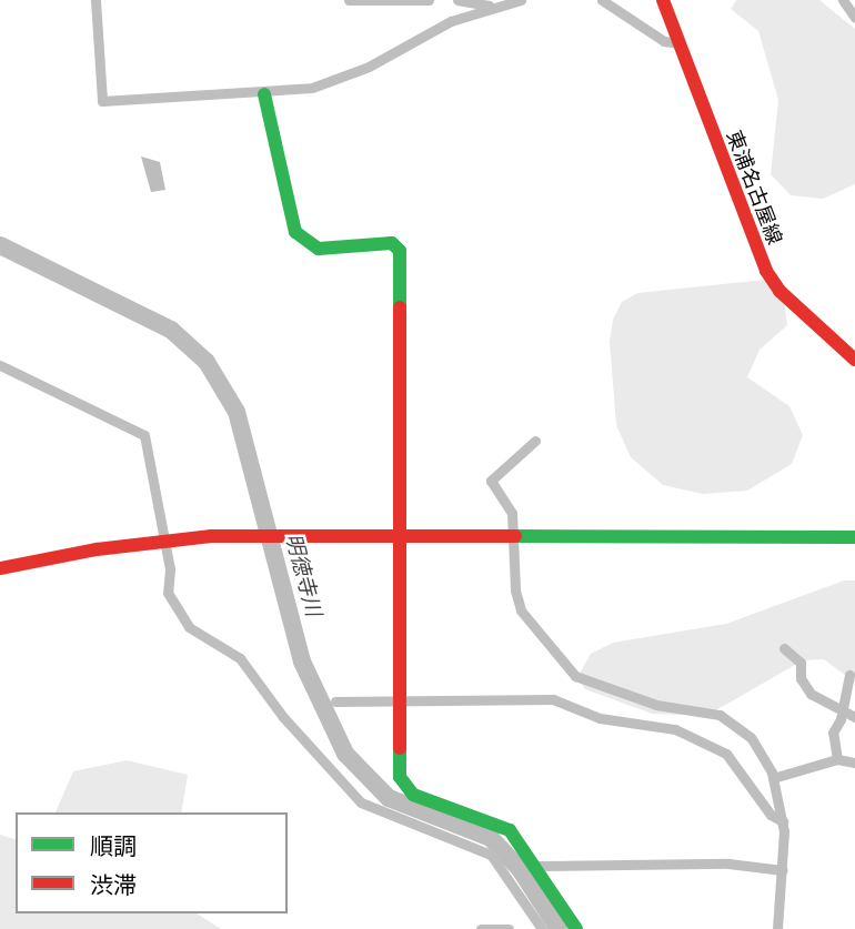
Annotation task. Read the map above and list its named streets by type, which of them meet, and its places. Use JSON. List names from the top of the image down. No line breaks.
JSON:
{"streets":{"street":["東浦名古屋線"]},"water":["明徳寺川"],"legend":["順調","渋滞"]}
